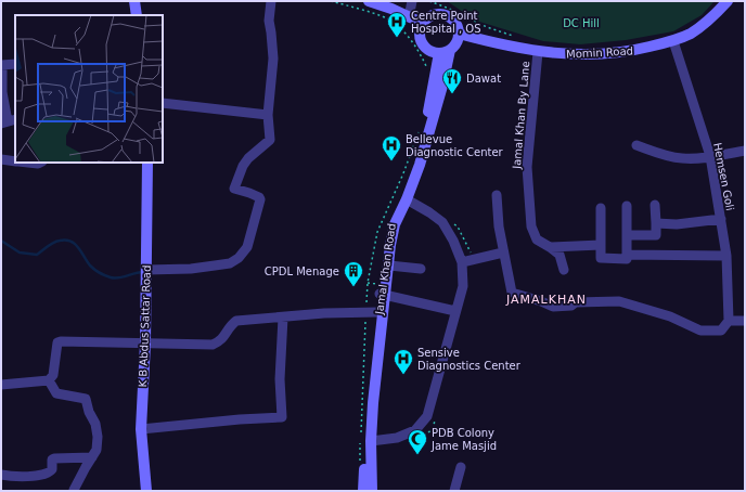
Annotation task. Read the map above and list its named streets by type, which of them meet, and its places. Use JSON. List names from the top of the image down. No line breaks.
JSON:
{"streets":{"main road":["Momin Road","Jamal Khan Road","K B Abdus Sattar Road"],"street":["Jamal Khan By Lane","Hemsen Goli"]},"crossings":[["Momin Road","Jamal Khan By Lane"],["Momin Road","Hemsen Goli"],["Momin Road","Jamal Khan Road"]],"districts":["JAMALKHAN"],"parks":["DC Hill"],"places":{"hospital":["Centre Point Hospital , OS","Bellevue Diagnostic Center","Sensive Diagnostics Center"],"restaurant":["Dawat"],"building":["CPDL Menage"],"mosque":["PDB Colony Jame Masjid"]}}
